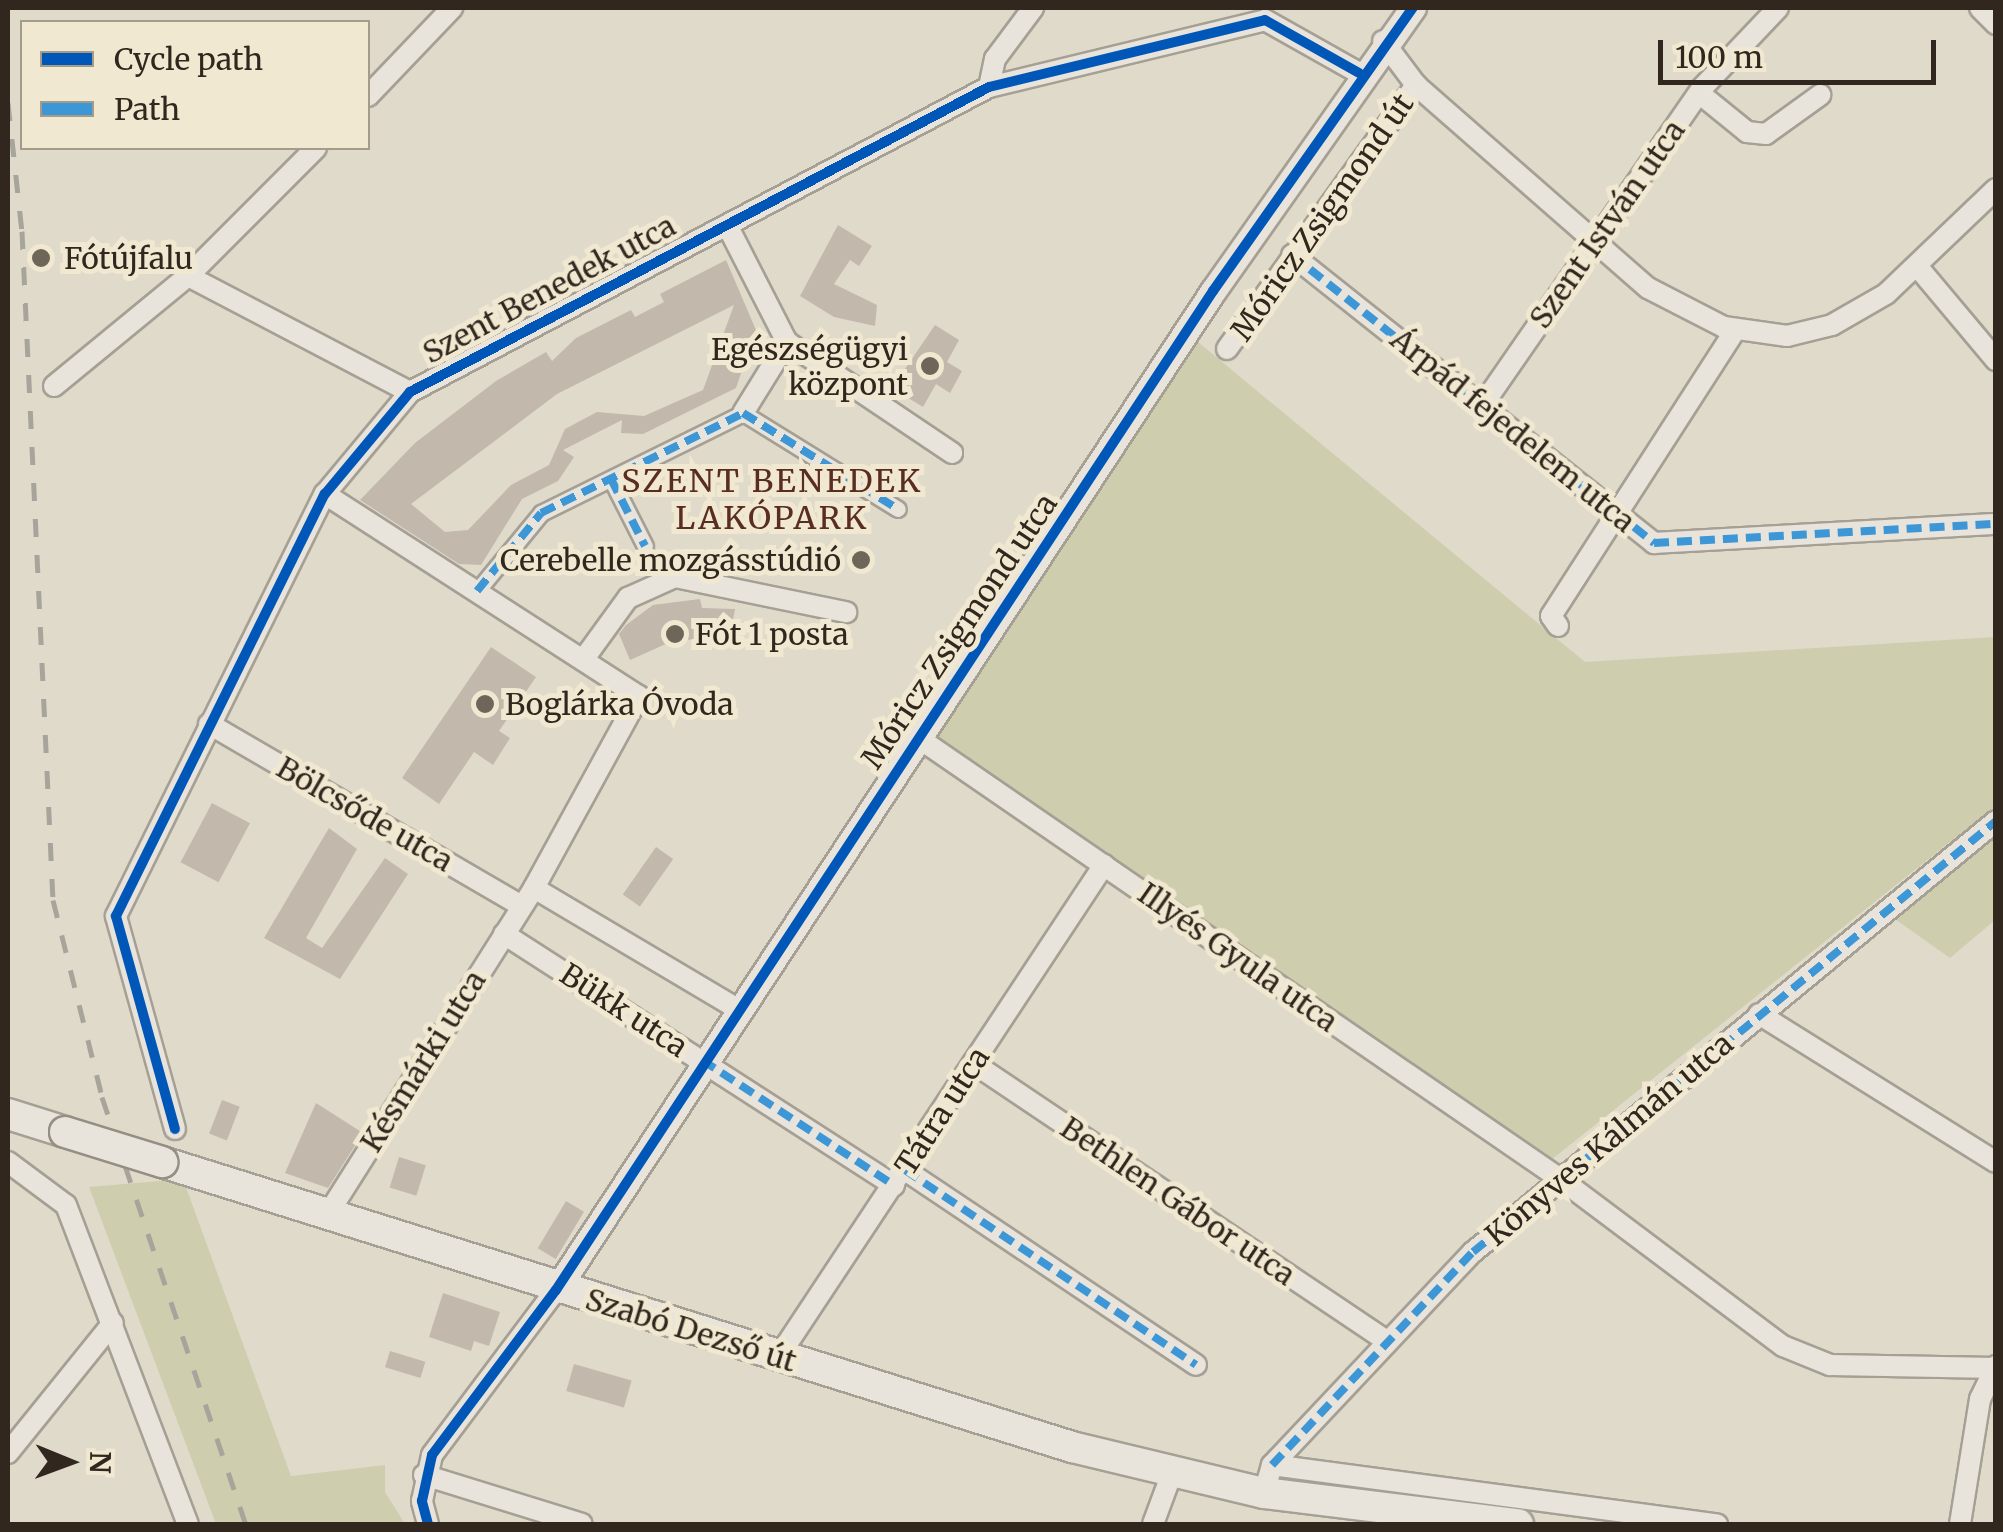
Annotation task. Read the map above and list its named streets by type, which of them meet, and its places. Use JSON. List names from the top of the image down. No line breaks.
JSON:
{"streets":{"main road":["Szabó Dezső út"],"street":["Móricz Zsigmond út","Szent István utca","Szent Benedek utca","Árpád fejedelem utca","Móricz Zsigmond utca","Bölcsőde utca","Illyés Gyula utca","Bükk utca","Késmárki utca","Tátra utca","Könyves Kálmán utca","Bethlen Gábor utca"]},"crossings":[["Móricz Zsigmond út","Árpád fejedelem utca"],["Szent István utca","Árpád fejedelem utca"],["Szent Benedek utca","Móricz Zsigmond utca"],["Szent Benedek utca","Bölcsőde utca"],["Móricz Zsigmond utca","Illyés Gyula utca"],["Móricz Zsigmond utca","Bükk utca"],["Móricz Zsigmond utca","Szabó Dezső út"],["Bölcsőde utca","Késmárki utca"],["Illyés Gyula utca","Tátra utca"],["Illyés Gyula utca","Könyves Kálmán utca"],["Bükk utca","Késmárki utca"],["Bükk utca","Tátra utca"],["Késmárki utca","Szabó Dezső út"],["Tátra utca","Bethlen Gábor utca"],["Tátra utca","Szabó Dezső út"],["Könyves Kálmán utca","Bethlen Gábor utca"],["Könyves Kálmán utca","Szabó Dezső út"]],"districts":["SZENT BENEDEK LAKÓPARK"],"places":["Fótújfalu","Egészségügyi központ","Cerebelle mozgásstúdió","Fót 1 posta","Boglárka Óvoda"],"legend":["Cycle path","Path"],"scale_bar":"100 m","north":"right"}
